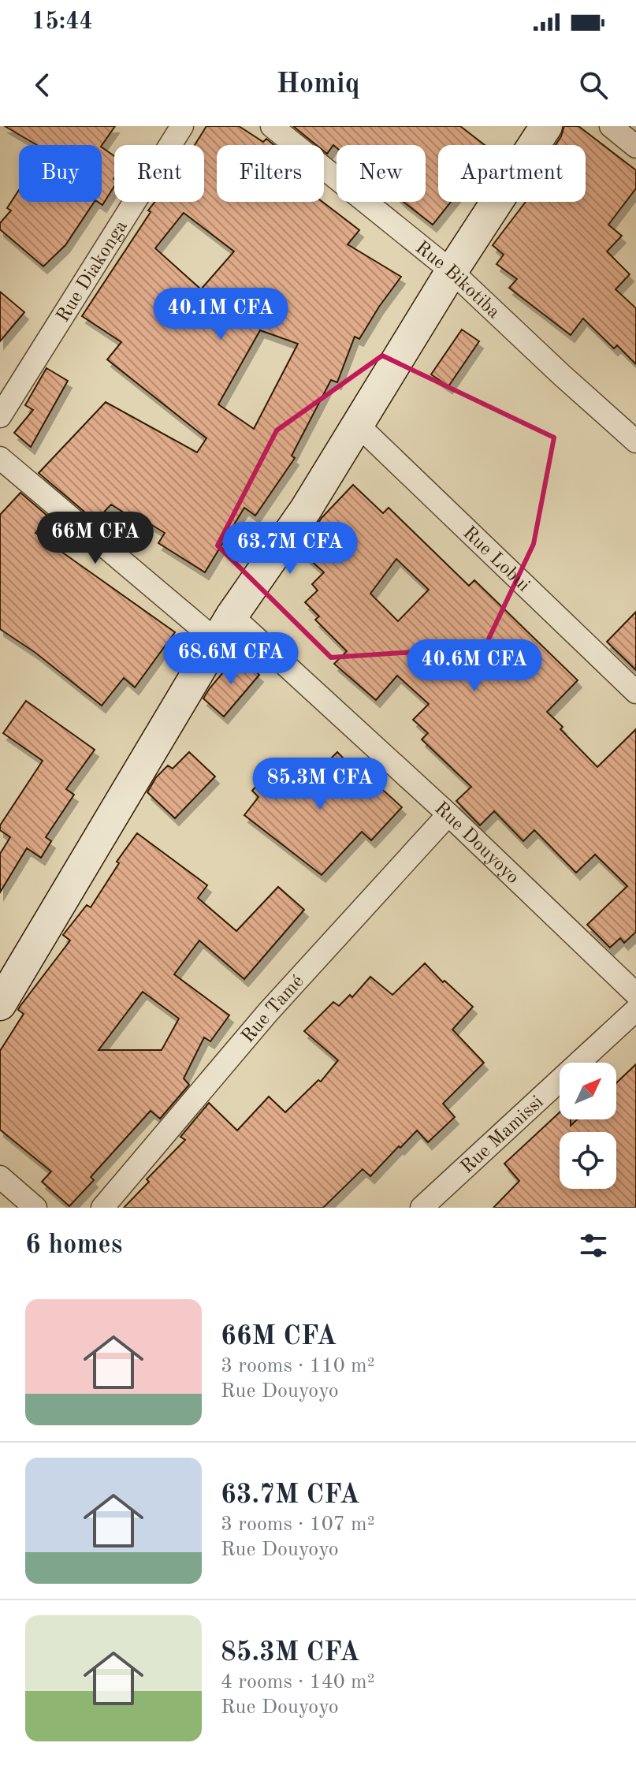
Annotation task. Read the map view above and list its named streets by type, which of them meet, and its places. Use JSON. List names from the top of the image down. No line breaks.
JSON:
{"streets":{"street":["Rue Diakonga","Rue Bikotiba","Rue Lobui","Rue Douyoyo","Rue Tamé","Rue Mamissi"]},"crossings":[["Rue Douyoyo","Rue Tamé"]],"north":"top right","page":{"status":"15:44","header":"Homiq","chip":["Buy","Rent","Filters","New","Apartment"],"price":["40.1M CFA","66M CFA","63.7M CFA","68.6M CFA","40.6M CFA","85.3M CFA"],"heading":"6 homes","list":[{"name":"66M CFA","note":"3 rooms · 110 m² · Rue Douyoyo"},{"name":"63.7M CFA","note":"3 rooms · 107 m² · Rue Douyoyo"},{"name":"85.3M CFA","note":"4 rooms · 140 m² · Rue Douyoyo"}]}}
